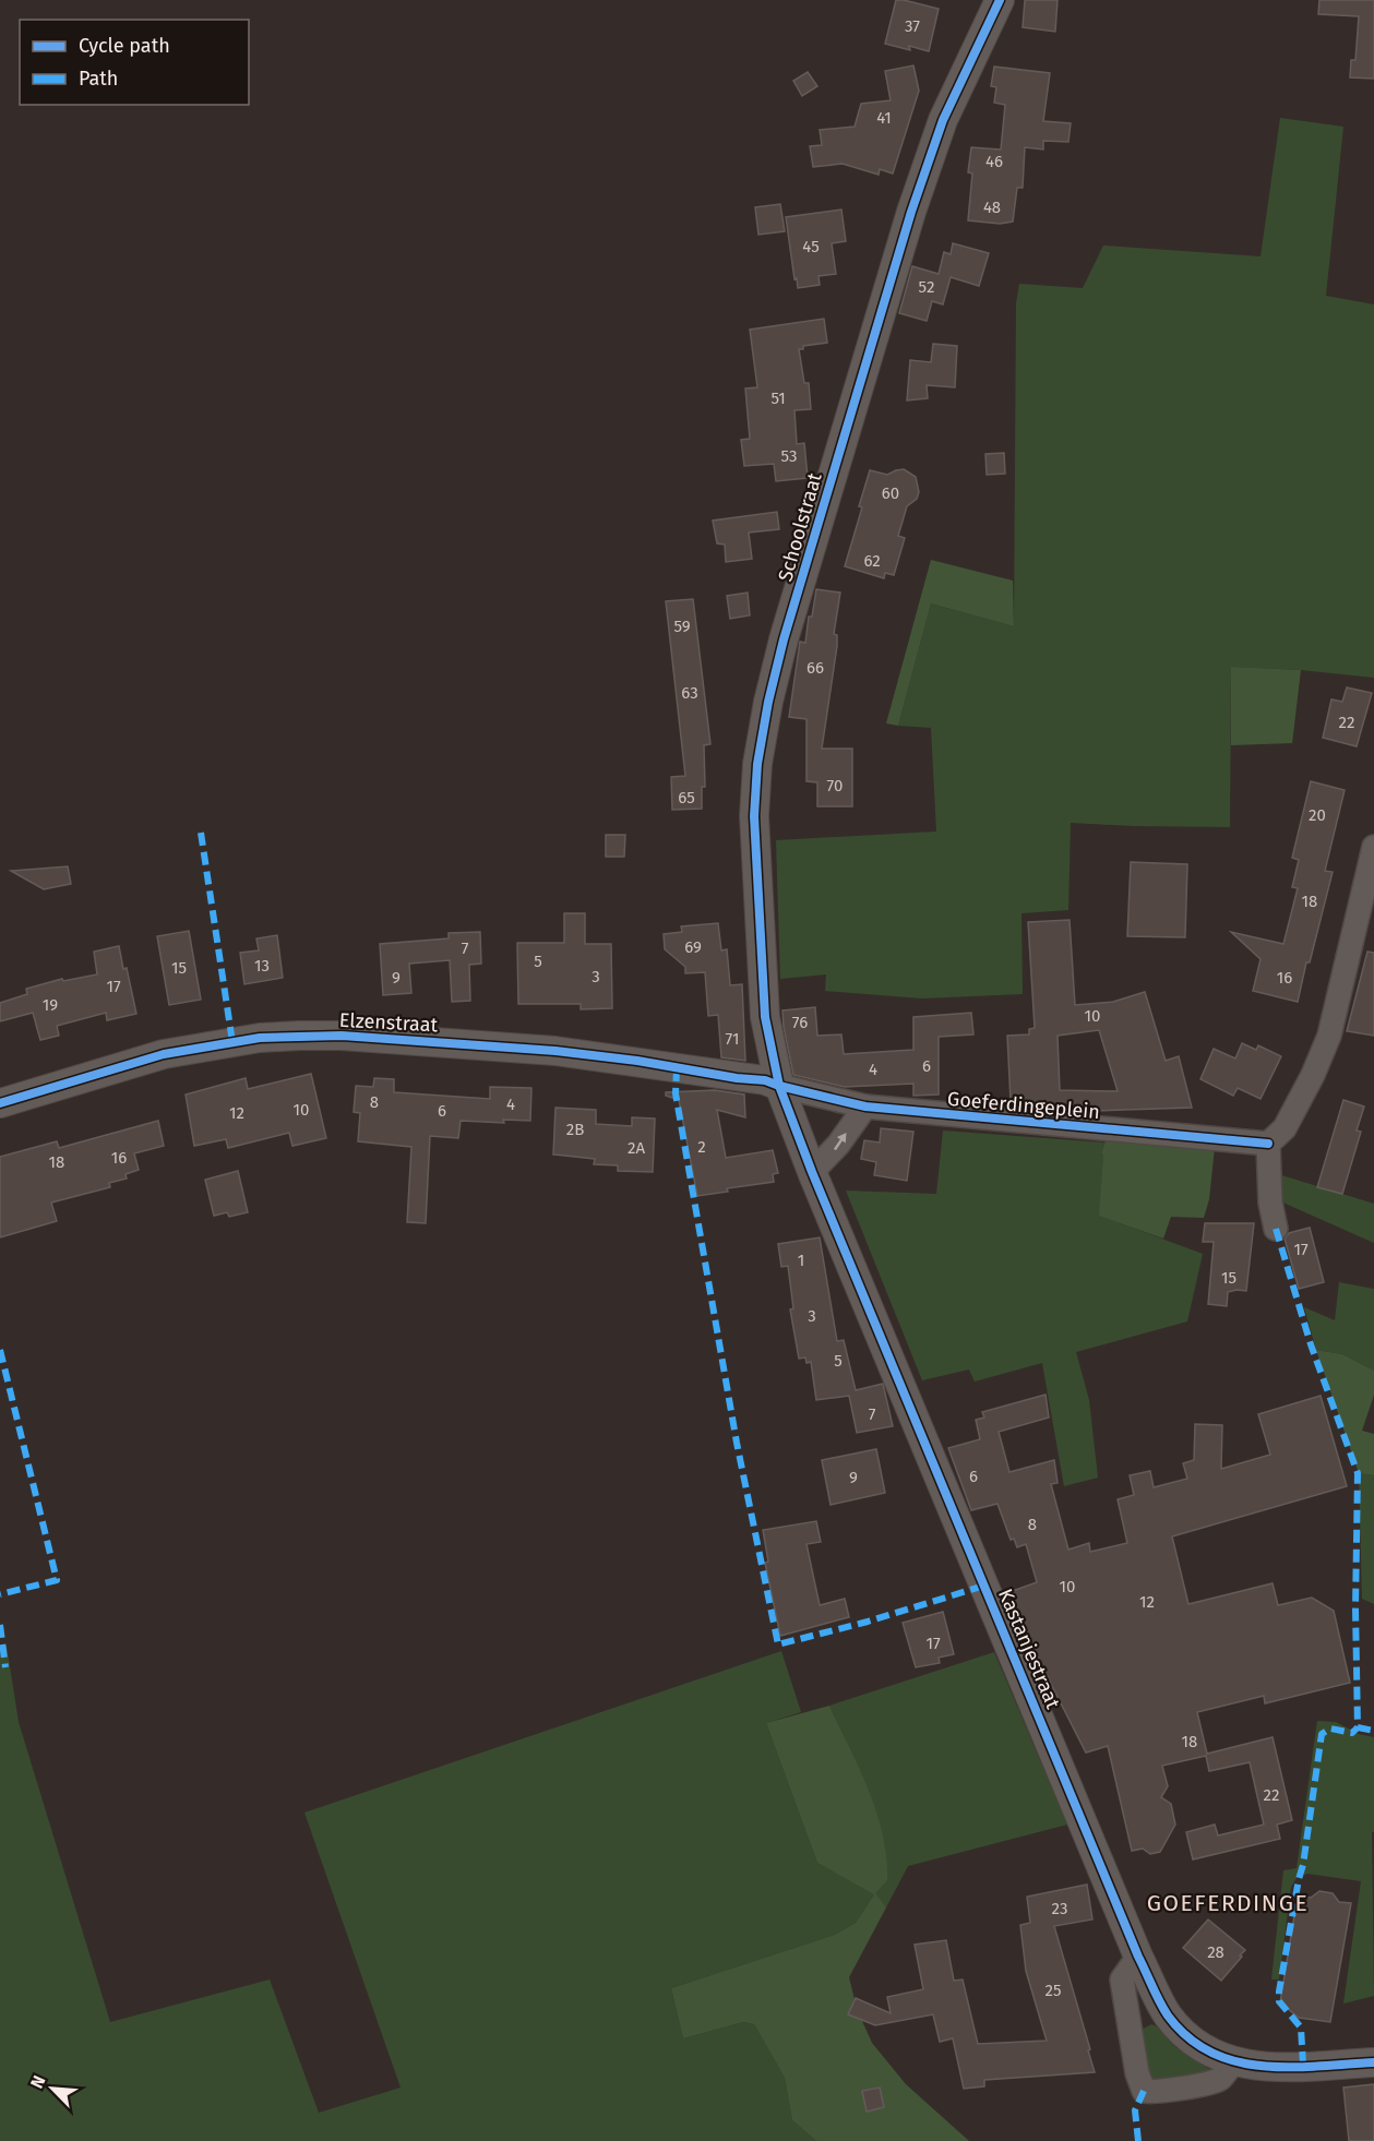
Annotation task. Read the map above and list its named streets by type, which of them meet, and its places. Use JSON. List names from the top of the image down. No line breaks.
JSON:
{"streets":{"street":["Schoolstraat","Elzenstraat","Goeferdingeplein","Kastanjestraat"]},"crossings":[["Schoolstraat","Elzenstraat"],["Schoolstraat","Goeferdingeplein"],["Schoolstraat","Kastanjestraat"],["Elzenstraat","Goeferdingeplein"],["Elzenstraat","Kastanjestraat"],["Goeferdingeplein","Kastanjestraat"]],"districts":["GOEFERDINGE"],"house_numbers":["37","41","46","48","45","52","51","53","60","62","59","66","63","22","70","65","20","18","69","7","5","13","15","3","9","16","17","19","10","76","71","6","4","8","4","10","6","12","2B","2","2A","16","18","17","1","15","3","5","7","6","9","8","10","12","17","18","22","23","28","25"],"legend":["Cycle path","Path"],"north":"top left"}
